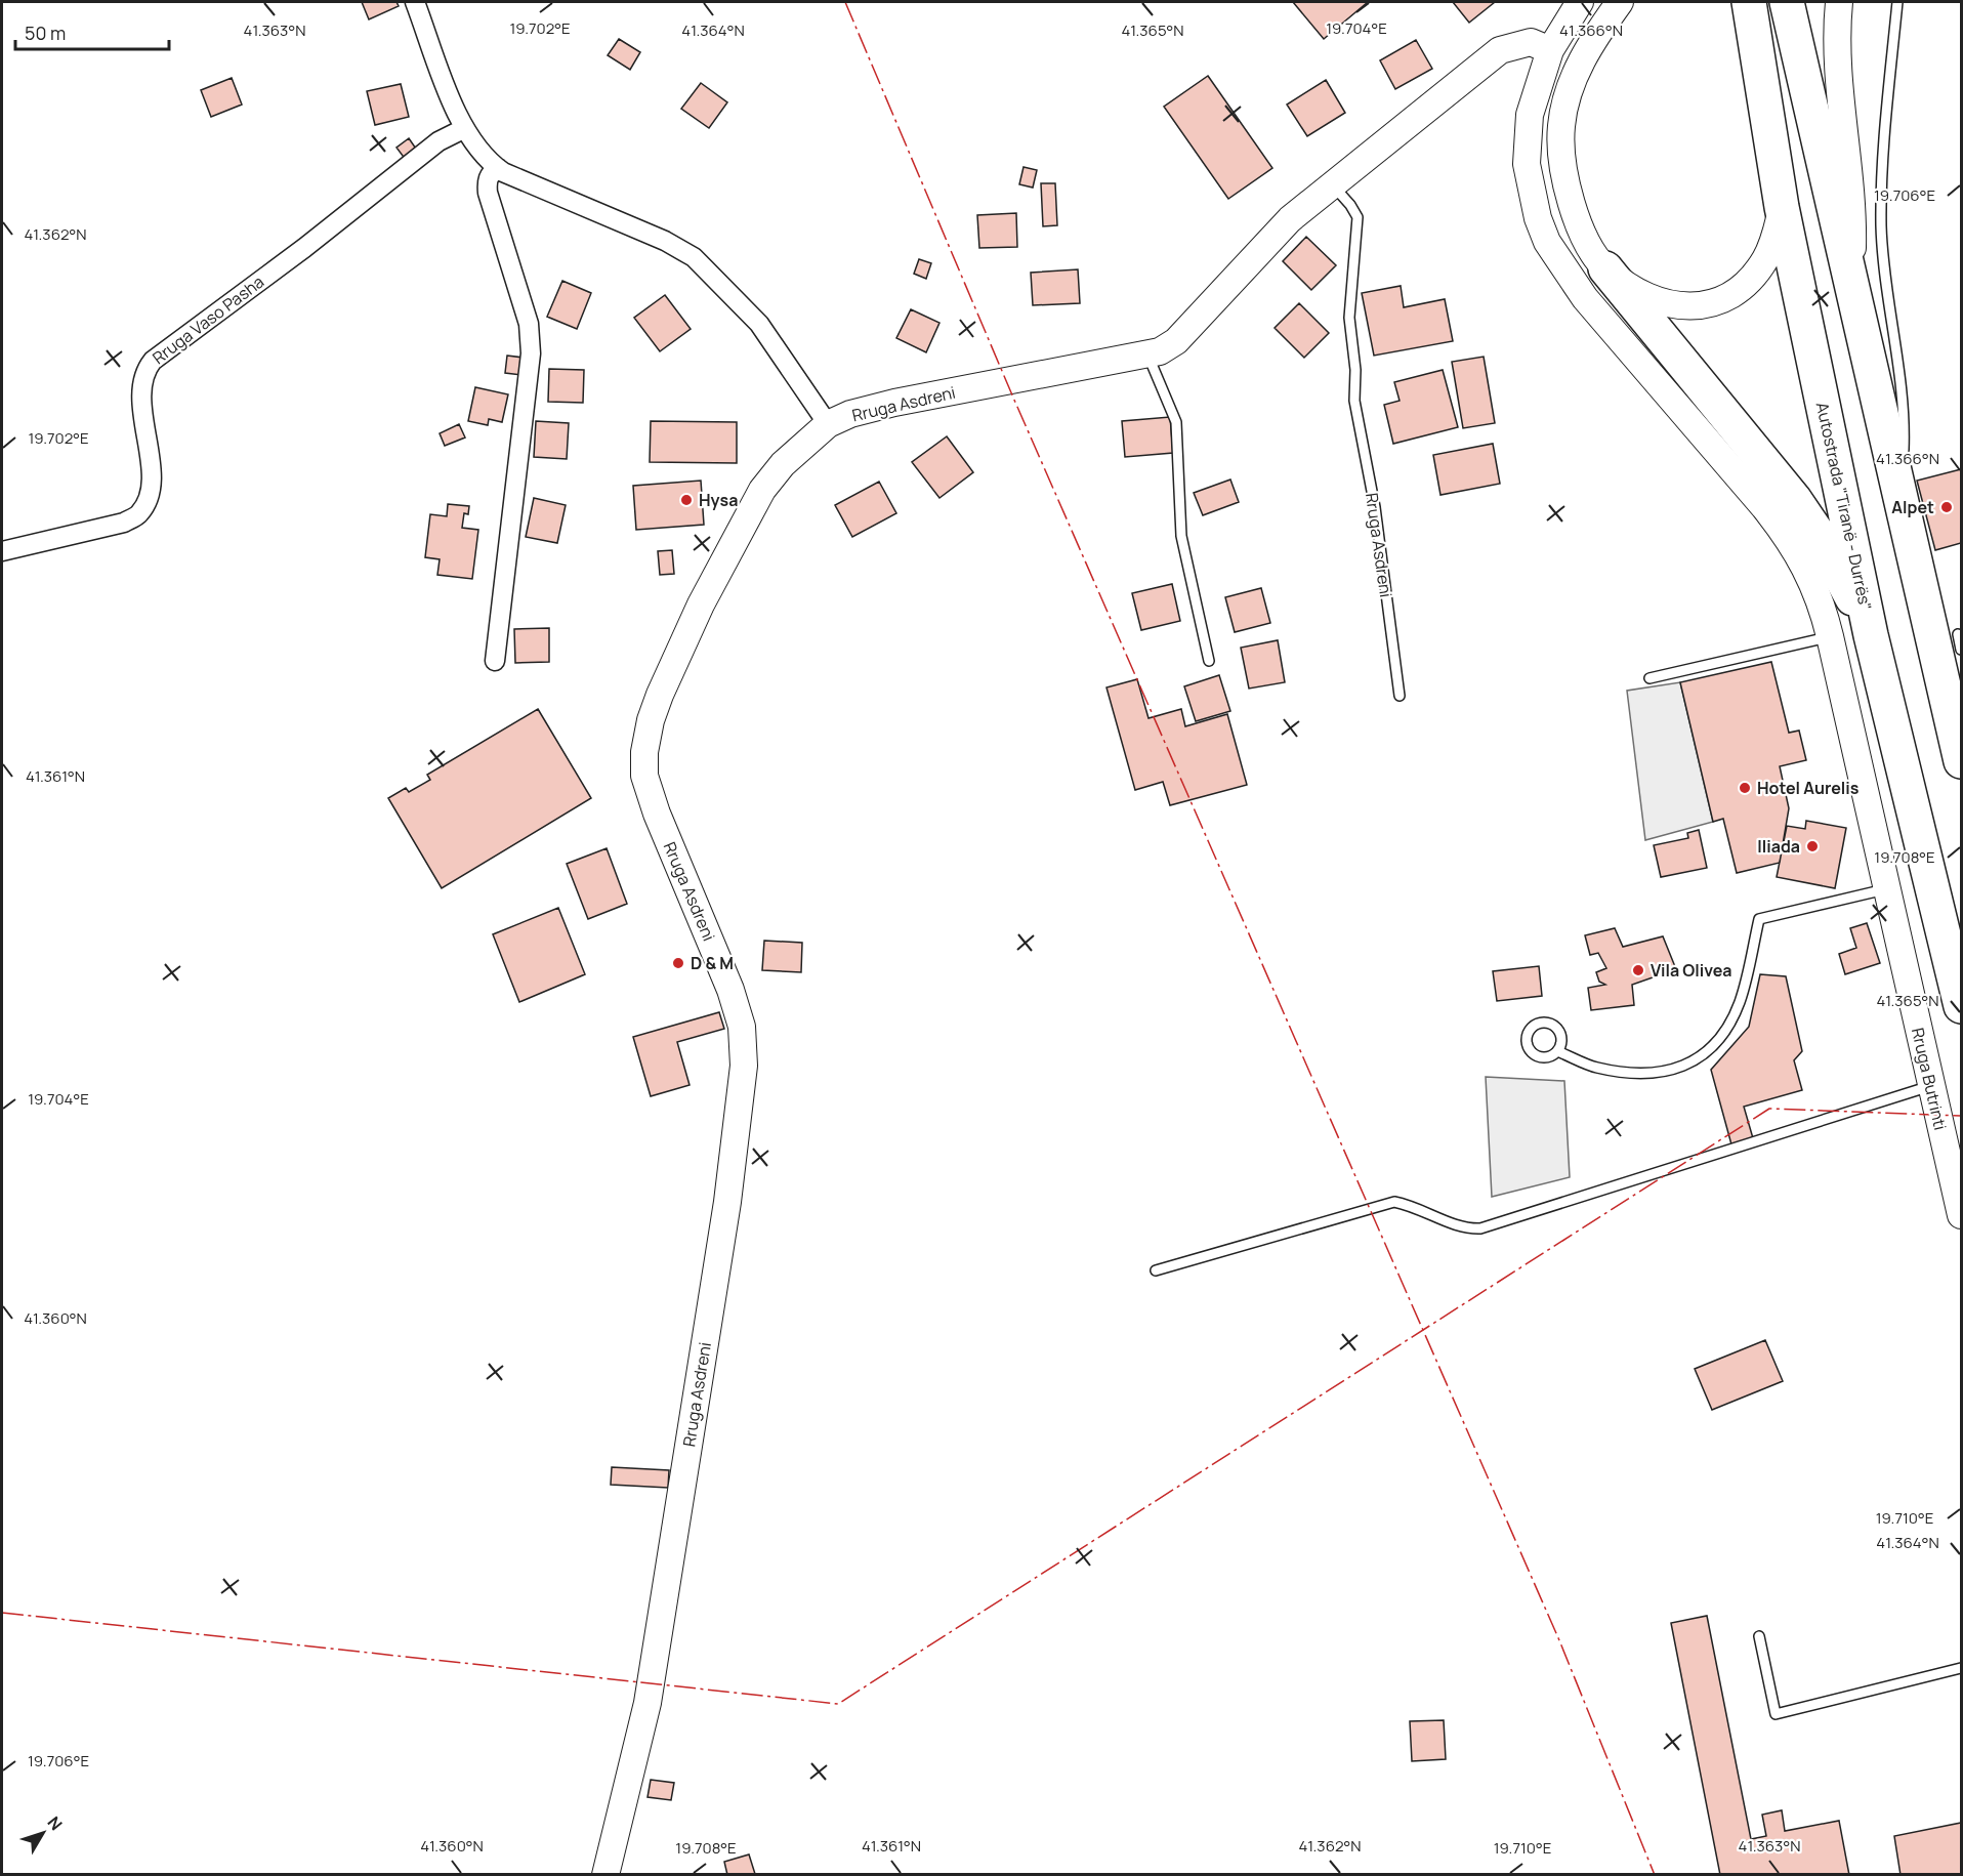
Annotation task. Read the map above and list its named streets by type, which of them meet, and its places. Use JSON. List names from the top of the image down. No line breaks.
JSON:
{"streets":{"highway":["Autostrada \"Tiranë - Durrës\""],"street":["Rruga Vaso Pasha","Rruga Asdreni","Rruga Butrinti"]},"crossings":[["Rruga Asdreni","Rruga Butrinti"]],"places":["Hysa","Alpet","Hotel Aurelis","Iliada","D & M","Vila Olivea"],"scale_bar":"50 m","north":"top right","coordinates":["19.702°E","19.704°E","41.363°N","41.364°N","41.365°N","41.366°N","19.706°E","41.362°N","41.361°N","19.708°E","41.360°N","19.710°E"]}
